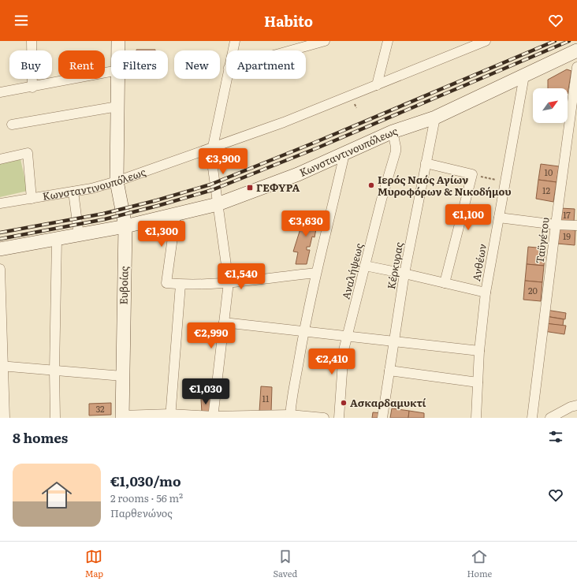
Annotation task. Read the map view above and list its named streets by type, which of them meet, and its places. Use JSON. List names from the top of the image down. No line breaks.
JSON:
{"streets":{"street":["Κωνσταντινουπόλεως","Ταϋγέτου","Ανθέων","Κέρκυρας","Αναλήψεως","Ευβοίας"]},"crossings":[["Κωνσταντινουπόλεως","Ανθέων"],["Κωνσταντινουπόλεως","Κέρκυρας"],["Κωνσταντινουπόλεως","Αναλήψεως"],["Κωνσταντινουπόλεως","Ευβοίας"]],"places":{"other":["Ιερός Ναός Αγίων Μυροφόρων & Νικοδήμου","Ασκαρδαμυκτί"],"transit":["ΓΕΦΥΡΑ"]},"house_numbers":["10","12","17","19","20","11","32"],"north":"top right","page":{"header":"Habito","chip":["Buy","Rent","Filters","New","Apartment"],"price":["€3,900","€1,100","€3,630","€1,300","€1,540","€2,990","€2,410","€1,030"],"heading":"8 homes","list":[{"name":"€1,030/mo","note":"2 rooms · 56 m² · Παρθενώνος"}],"tabs":["Map","Saved","Home"]}}
